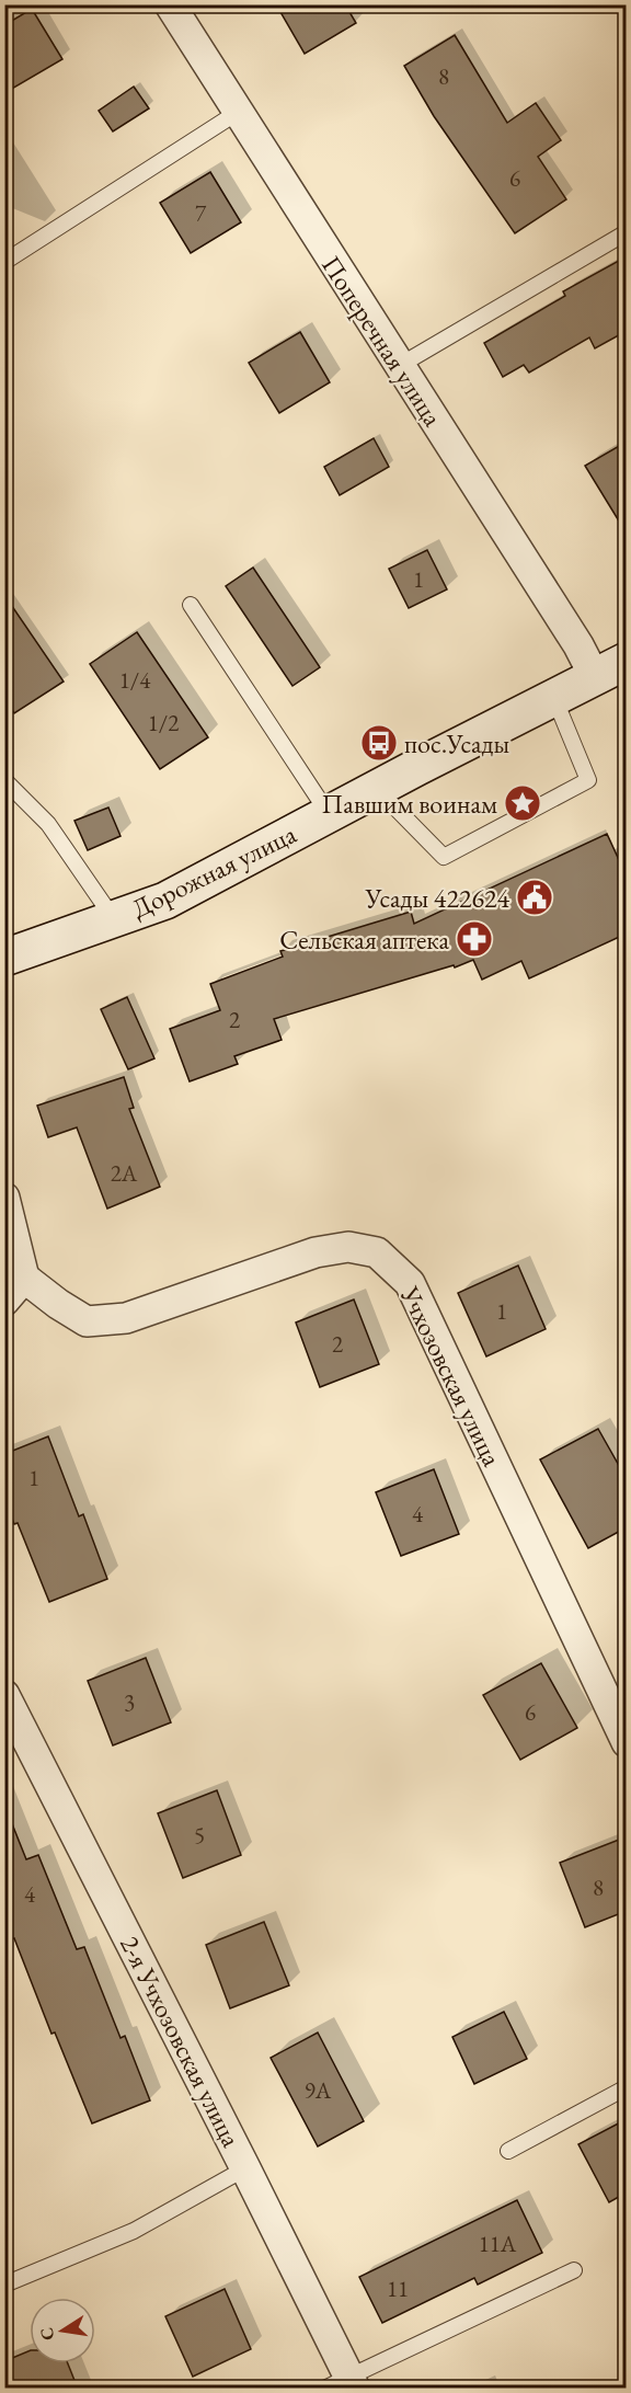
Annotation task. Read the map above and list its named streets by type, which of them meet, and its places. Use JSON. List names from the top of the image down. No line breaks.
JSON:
{"streets":{"street":["Поперечная улица","Дорожная улица","Учхозовская улица","2-я Учхозовская улица"]},"crossings":[["Поперечная улица","Дорожная улица"]],"places":{"bus stop":["пос.Усады"],"place":["Павшим воинам"],"public building":["Усады 422624"],"pharmacy":["Сельская аптека"]},"house_numbers":["8","6","7","1","1/4","1/2","2","2А","1","2","1","4","3","6","5","8","4","9А","11А","11"],"north":"left"}
